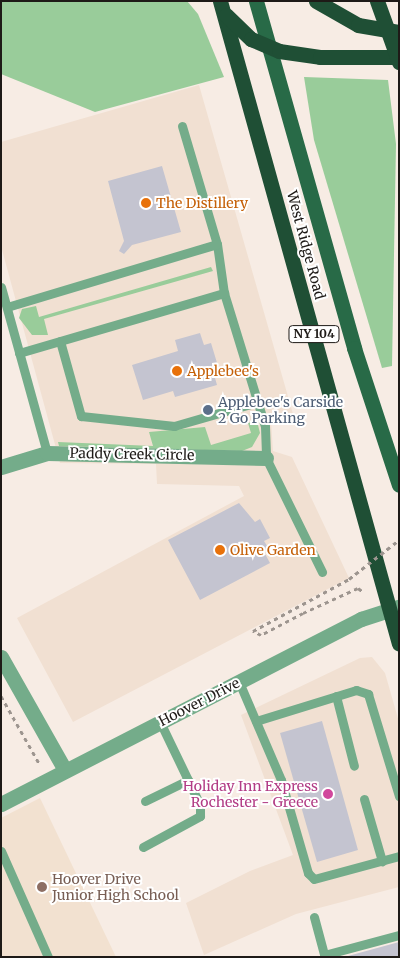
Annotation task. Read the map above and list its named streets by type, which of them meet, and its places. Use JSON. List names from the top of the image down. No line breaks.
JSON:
{"streets":{"highway":["West Ridge Road","NY 104"],"street":["Paddy Creek Circle","Hoover Drive"]},"crossings":[["West Ridge Road","Hoover Drive"]],"places":["The Distillery","Applebee's","Applebee's Carside 2 Go Parking","Olive Garden","Holiday Inn Express Rochester - Greece","Hoover Drive Junior High School"]}
